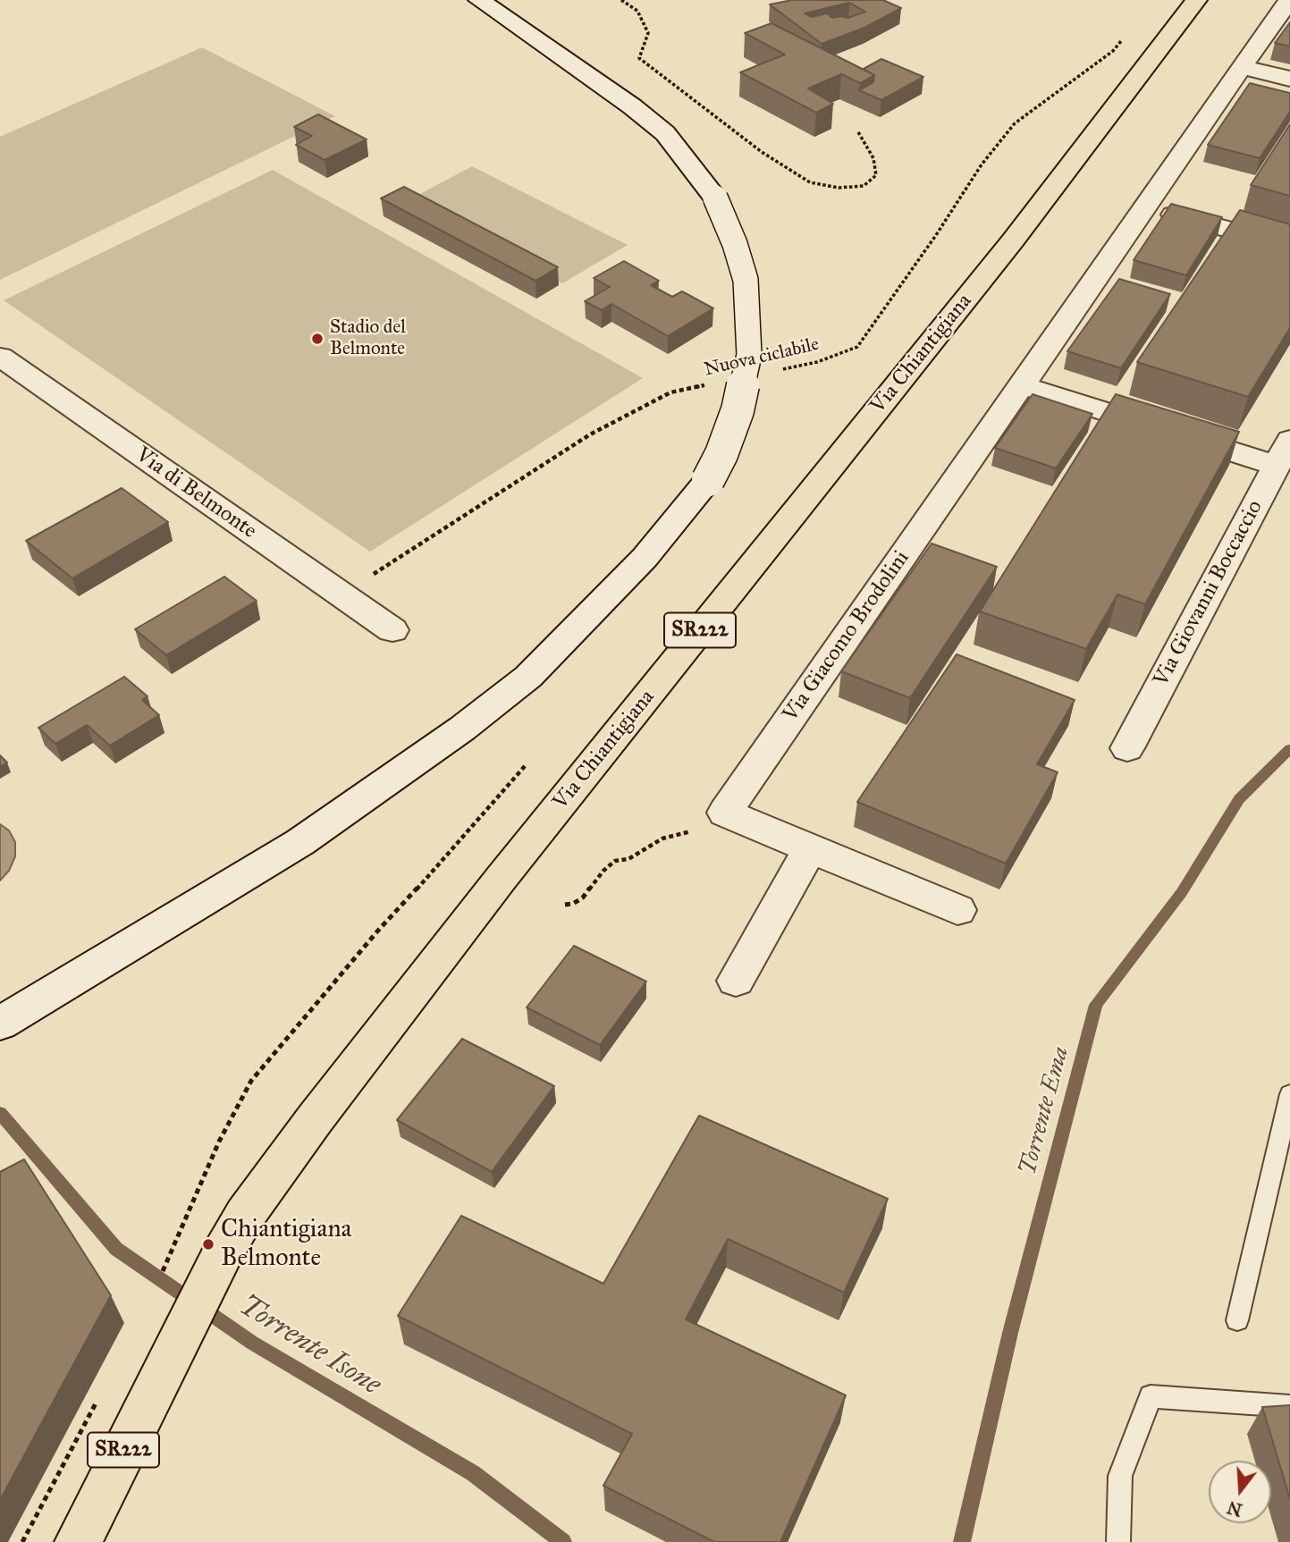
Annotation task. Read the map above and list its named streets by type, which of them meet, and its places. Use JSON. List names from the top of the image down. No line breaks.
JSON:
{"streets":{"main road":["Via Chiantigiana","SR222"],"street":["Via di Belmonte","Via Giovanni Boccaccio","Via Giacomo Brodolini"],"path":["Nuova ciclabile"]},"crossings":[["Nuova ciclabile","Via di Belmonte"]],"water":["Torrente Ema","Torrente Isone"],"places":["Stadio del Belmonte","Chiantigiana Belmonte"],"north":"bottom"}
